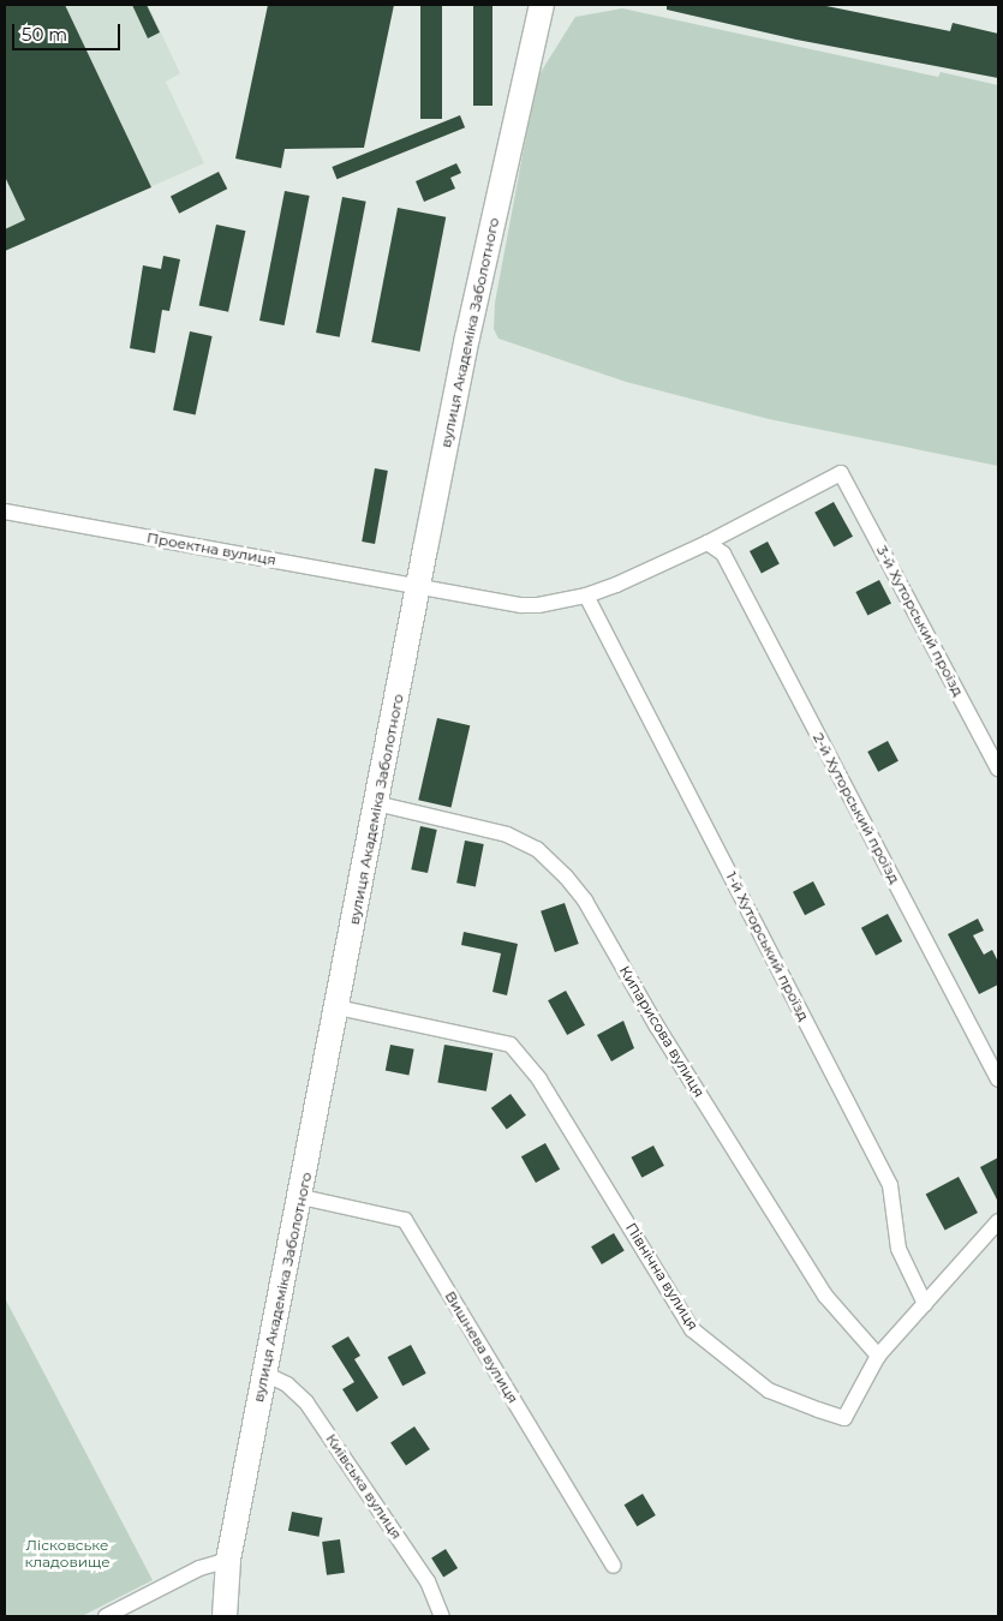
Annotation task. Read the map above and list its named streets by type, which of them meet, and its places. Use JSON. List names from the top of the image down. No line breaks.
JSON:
{"streets":{"main road":["вулиця Академіка Заболотного"],"street":["Проектна вулиця","3-й Хуторський проїзд","2-й Хуторський проїзд","1-й Хуторський проїзд","Кипарисова вулиця","Північна вулиця","Вишнева вулиця","Київська вулиця"]},"crossings":[["вулиця Академіка Заболотного","Проектна вулиця"],["вулиця Академіка Заболотного","Кипарисова вулиця"],["вулиця Академіка Заболотного","Північна вулиця"],["вулиця Академіка Заболотного","Вишнева вулиця"],["вулиця Академіка Заболотного","Київська вулиця"],["Проектна вулиця","3-й Хуторський проїзд"],["Проектна вулиця","2-й Хуторський проїзд"],["Проектна вулиця","1-й Хуторський проїзд"],["1-й Хуторський проїзд","Північна вулиця"],["Кипарисова вулиця","Північна вулиця"]],"parks":["Лісковське кладовище"],"scale_bar":"50 m"}
